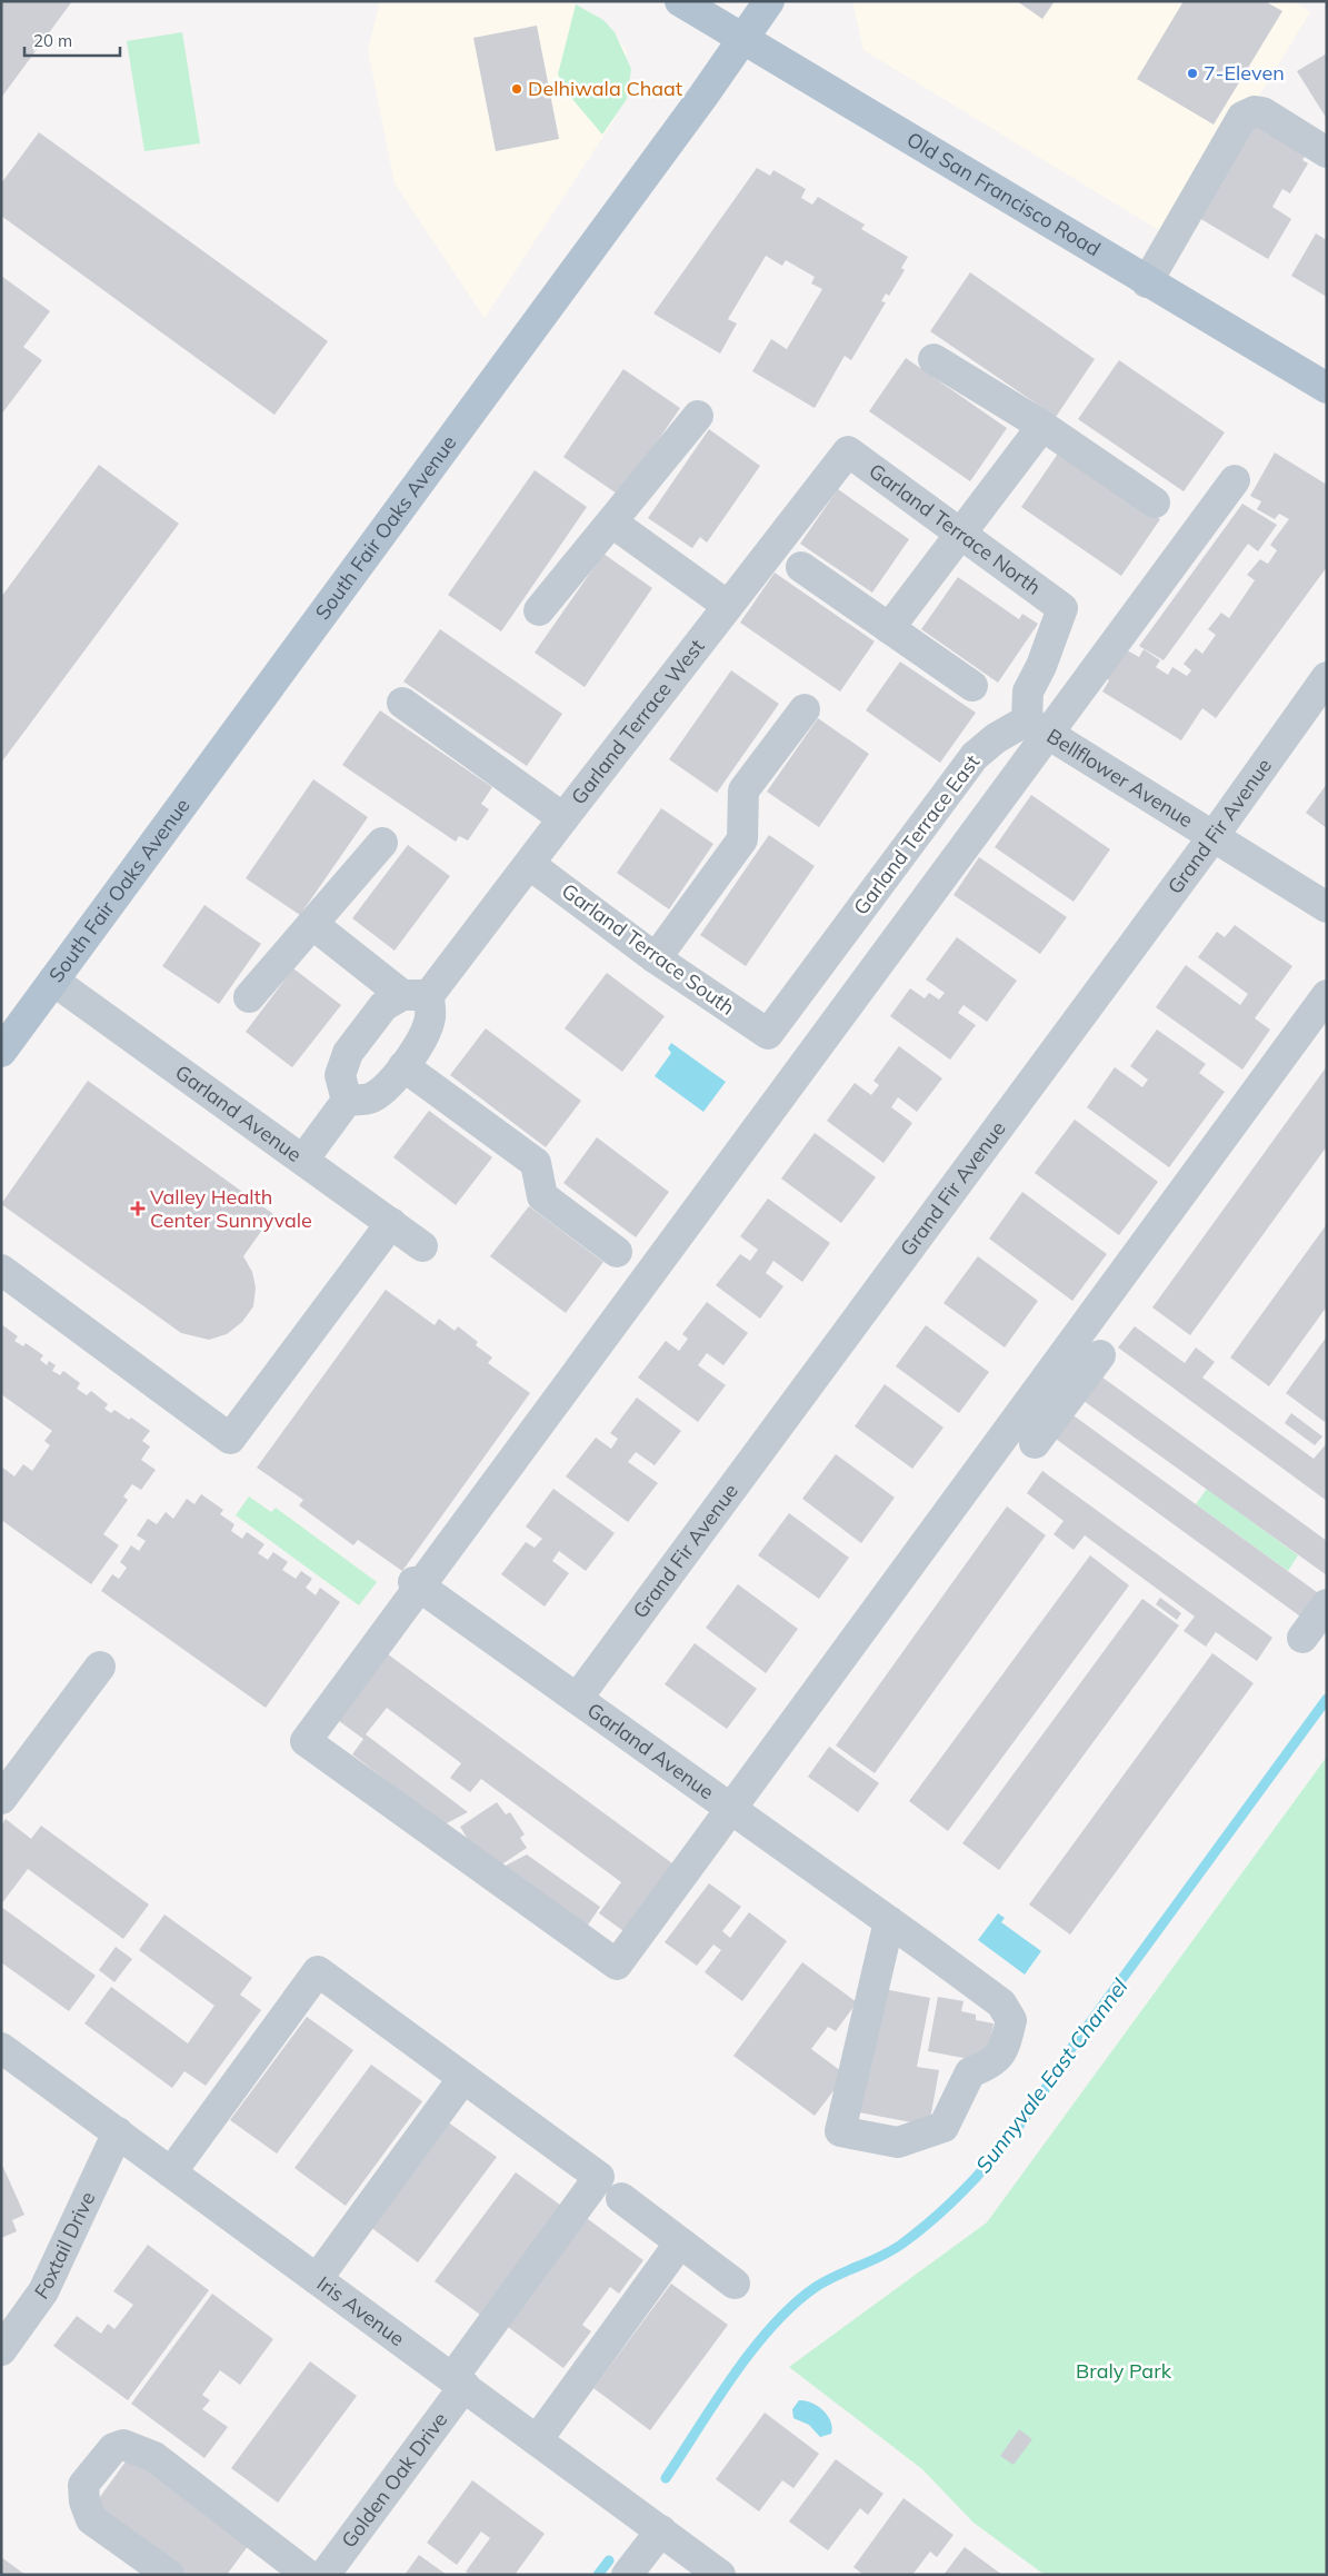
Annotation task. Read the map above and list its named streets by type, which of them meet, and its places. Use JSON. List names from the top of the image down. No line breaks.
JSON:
{"streets":{"main road":["Old San Francisco Road","South Fair Oaks Avenue"],"street":["Garland Terrace North","Garland Terrace West","Bellflower Avenue","Grand Fir Avenue","Garland Terrace East","Garland Terrace South","Garland Avenue","Foxtail Drive","Iris Avenue","Golden Oak Drive"]},"crossings":[["Old San Francisco Road","South Fair Oaks Avenue"],["South Fair Oaks Avenue","Garland Avenue"],["Garland Terrace North","Garland Terrace West"],["Garland Terrace North","Bellflower Avenue"],["Garland Terrace North","Garland Terrace East"],["Garland Terrace West","Garland Terrace South"],["Bellflower Avenue","Grand Fir Avenue"],["Bellflower Avenue","Garland Terrace East"],["Grand Fir Avenue","Garland Avenue"],["Garland Terrace East","Garland Terrace South"],["Foxtail Drive","Iris Avenue"],["Iris Avenue","Golden Oak Drive"]],"water":["Sunnyvale East Channel"],"parks":["Braly Park"],"places":{"other":["7-Eleven","Delhiwala Chaat"],"health":["Valley Health Center Sunnyvale"]},"scale_bar":"20 m"}
